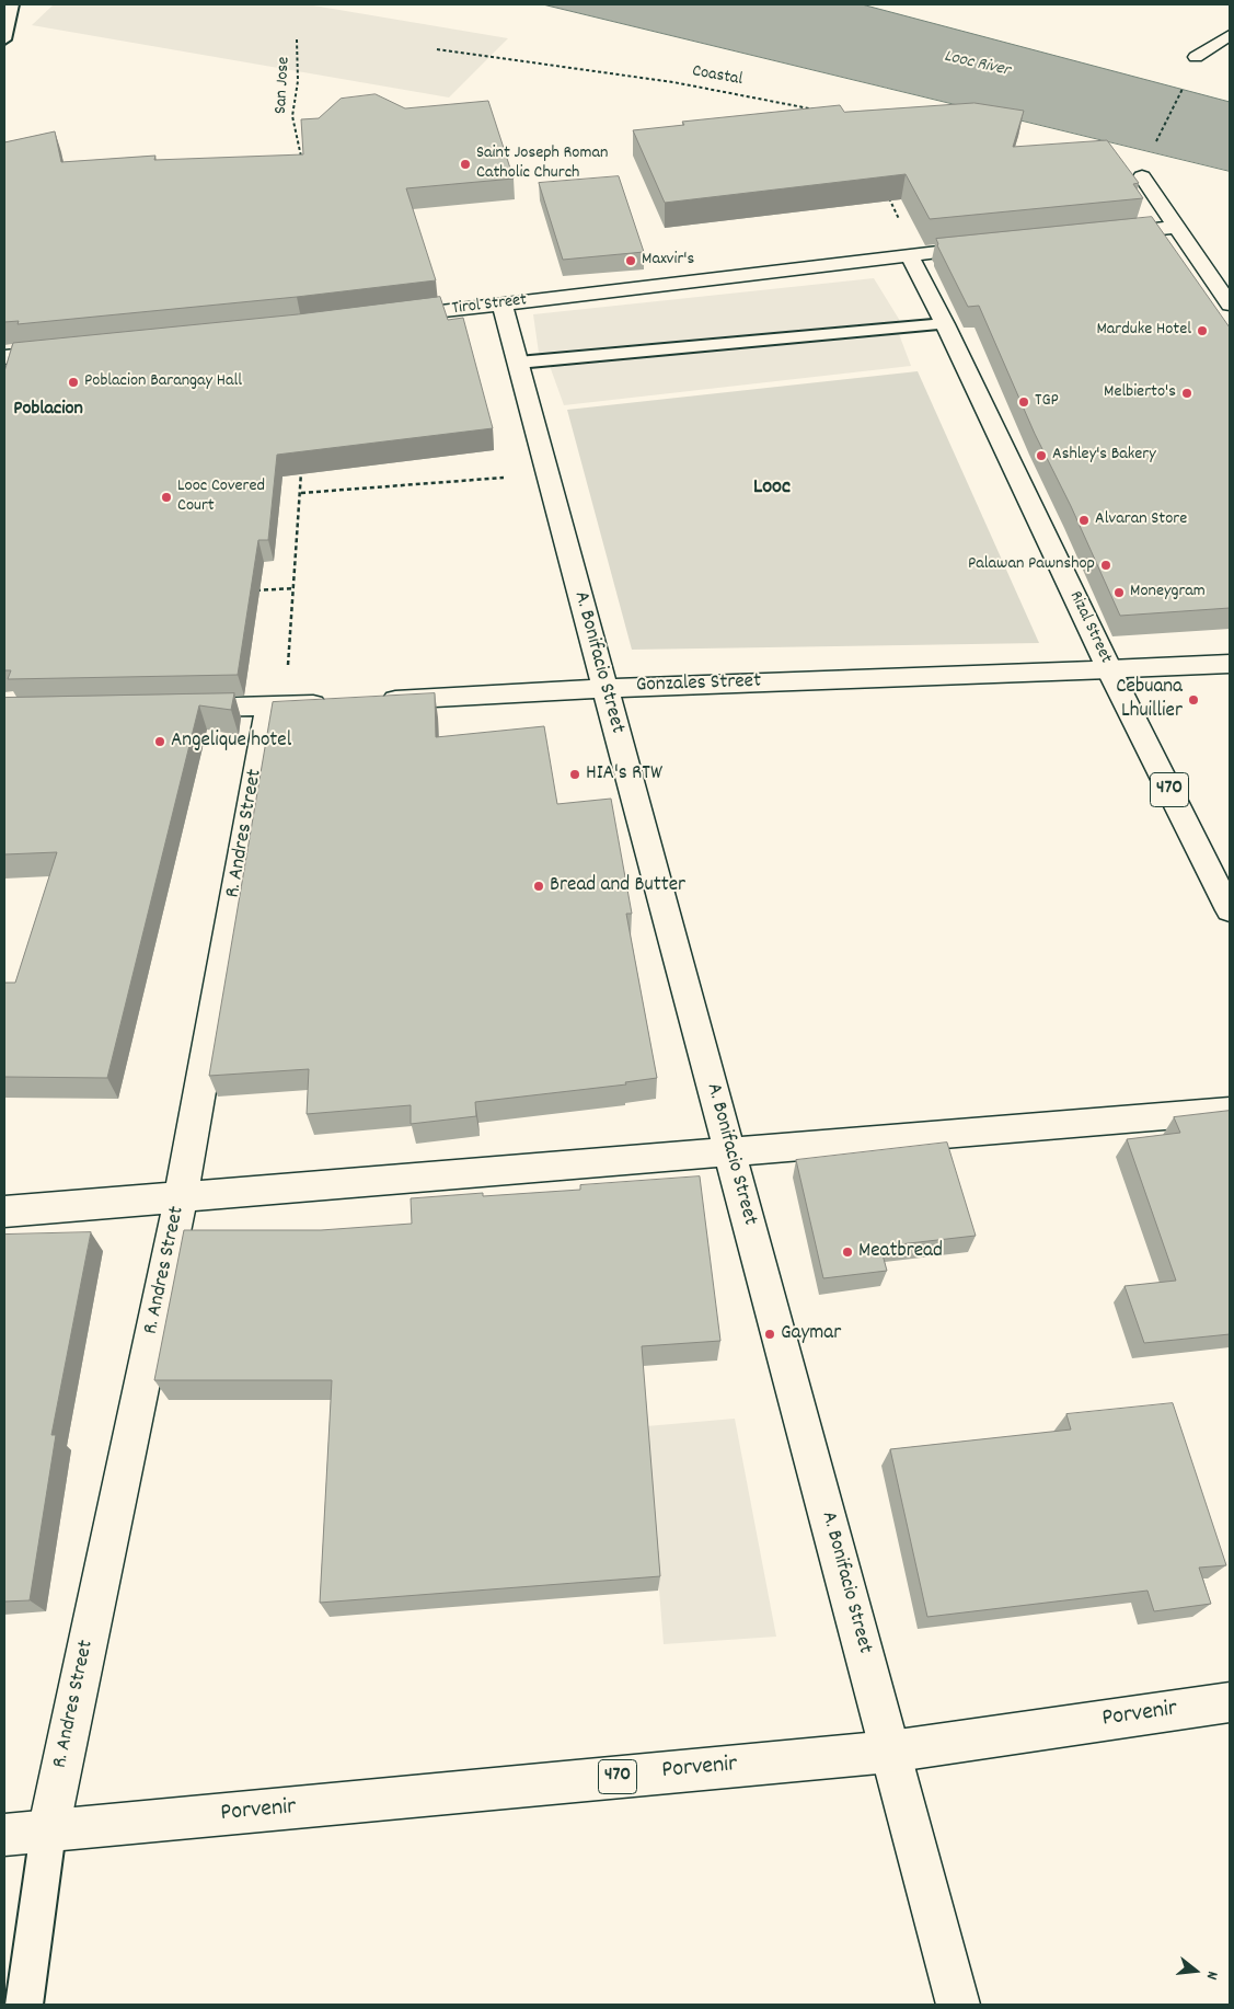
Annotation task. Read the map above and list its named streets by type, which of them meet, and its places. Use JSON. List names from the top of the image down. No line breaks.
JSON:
{"streets":{"street":["Tirol Street","Rizal Street","A. Bonifacio Street","Gonzales Street","470","R. Andres Street","Porvenir"],"path":["Coastal","San Jose"]},"crossings":[["Tirol Street","Rizal Street"],["Tirol Street","A. Bonifacio Street"],["Rizal Street","Gonzales Street"],["A. Bonifacio Street","Gonzales Street"],["A. Bonifacio Street","Porvenir"],["R. Andres Street","Porvenir"]],"districts":["Poblacion","Looc"],"water":["Looc River"],"places":["Saint Joseph Roman Catholic Church","Maxvir's","Marduke Hotel","Poblacion Barangay Hall","Melbierto's","TGP","Ashley's Bakery","Looc Covered Court","Alvaran Store","Palawan Pawnshop","Moneygram","Cebuana Lhuillier","Angelique hotel","HIA's RTW","Bread and Butter","Meatbread","Gaymar"],"north":"right"}
